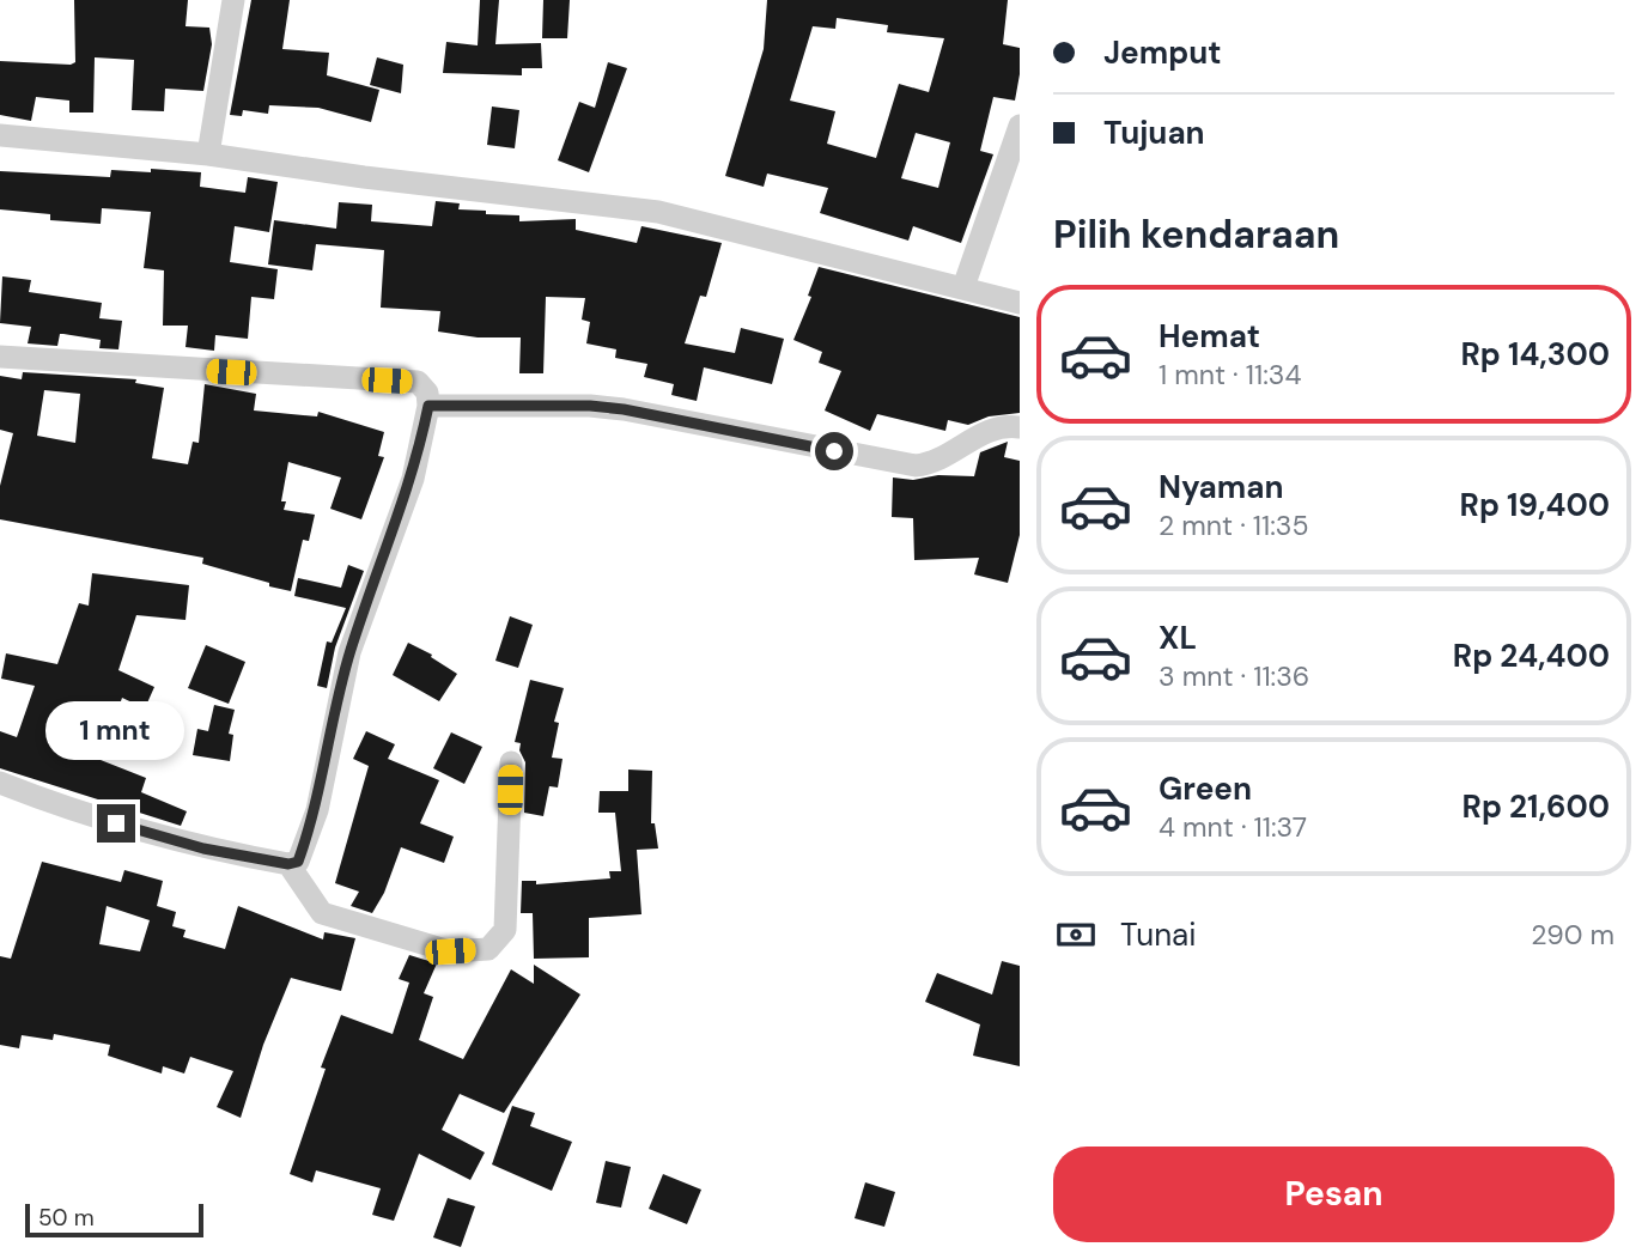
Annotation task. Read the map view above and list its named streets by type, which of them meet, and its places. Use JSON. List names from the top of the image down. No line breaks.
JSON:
{"scale_bar":"50 m","page":{"banner":["Jemput","Tujuan"],"heading":"Pilih kendaraan","list":[{"name":"Hemat","note":"1 mnt · 11:34","value":"Rp 14,300"},{"name":"Nyaman","note":"2 mnt · 11:35","value":"Rp 19,400"},{"name":"XL","note":"3 mnt · 11:36","value":"Rp 24,400"},{"name":"Green","note":"4 mnt · 11:37","value":"Rp 21,600"}],"bubble":"1 mnt","pay":["Tunai","290 m"],"buttons":"Pesan","scale":"50 m"}}
